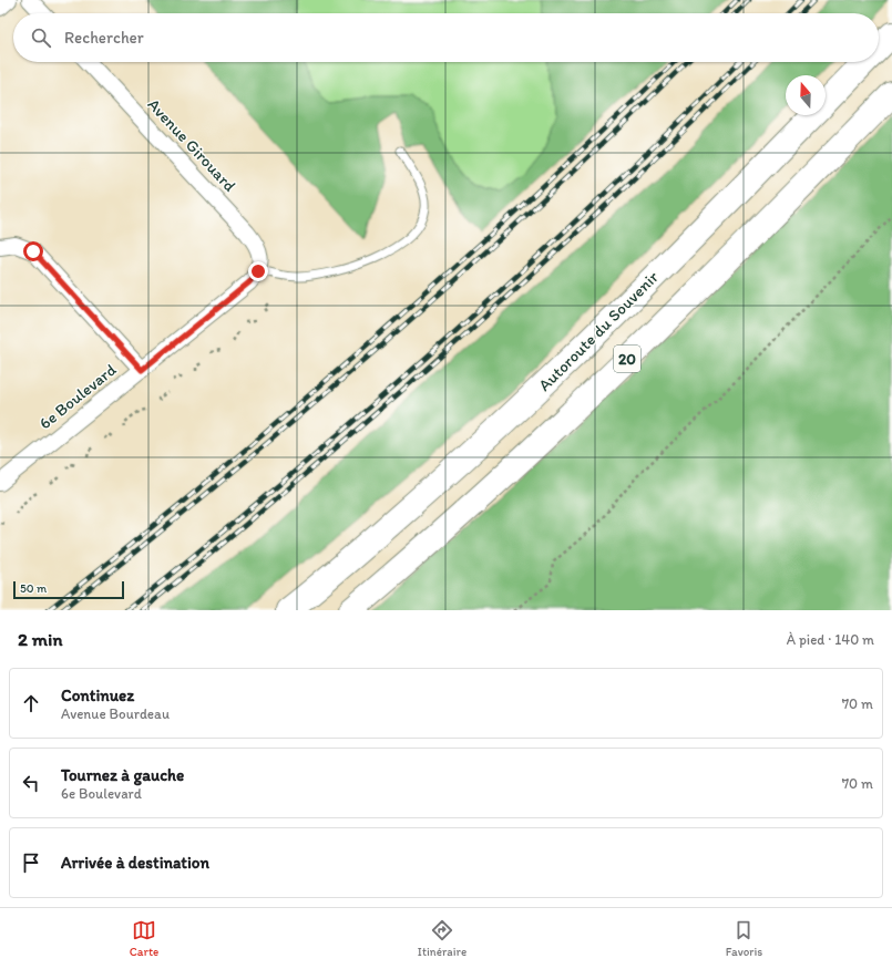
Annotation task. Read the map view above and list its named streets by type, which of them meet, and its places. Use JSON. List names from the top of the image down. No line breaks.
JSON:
{"streets":{"highway":["Autoroute du Souvenir","20"],"street":["Avenue Girouard","6e Boulevard"]},"crossings":[["Avenue Girouard","6e Boulevard"]],"scale_bar":"50 m","north":"top","page":{"search":"Rechercher","scale":"50 m","heading":["2 min","À pied · 140 m"],"list":[["Continuez","Avenue Bourdeau","70 m"],["Tournez à gauche","6e Boulevard","70 m"],"Arrivée à destination"],"nav":["Carte","Itinéraire","Favoris"]}}
